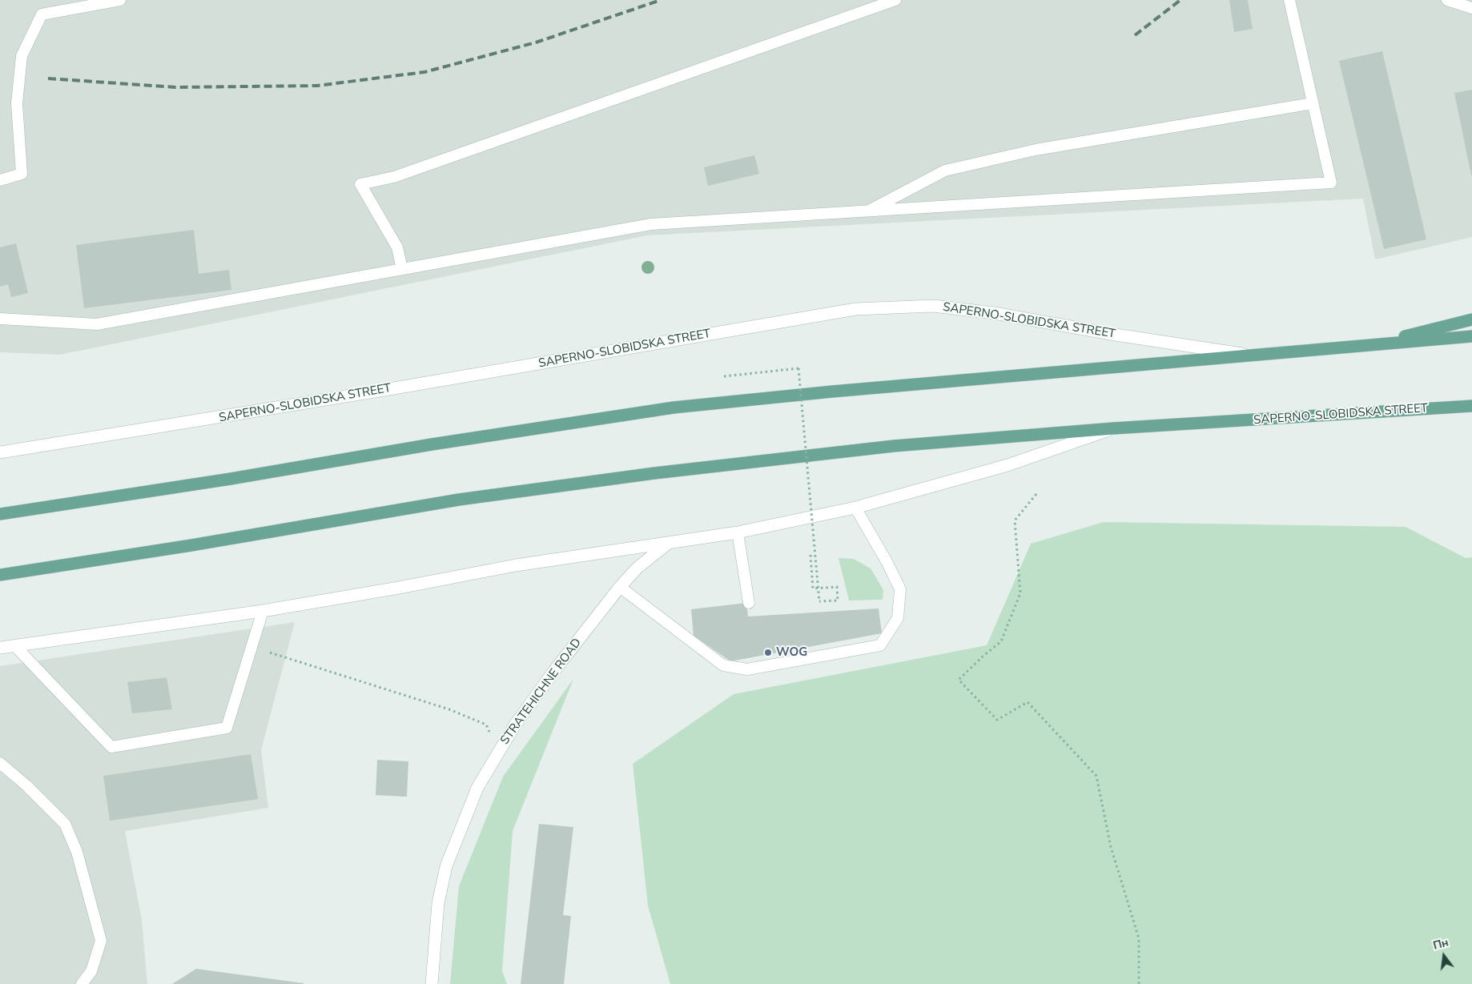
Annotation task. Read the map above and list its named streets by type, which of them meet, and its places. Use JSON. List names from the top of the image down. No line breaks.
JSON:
{"streets":{"main road":["SAPERNO-SLOBIDSKA STREET"],"street":["STRATEHICHNE ROAD"]},"crossings":[["SAPERNO-SLOBIDSKA STREET","STRATEHICHNE ROAD"]],"places":["WOG"],"north":"top"}
